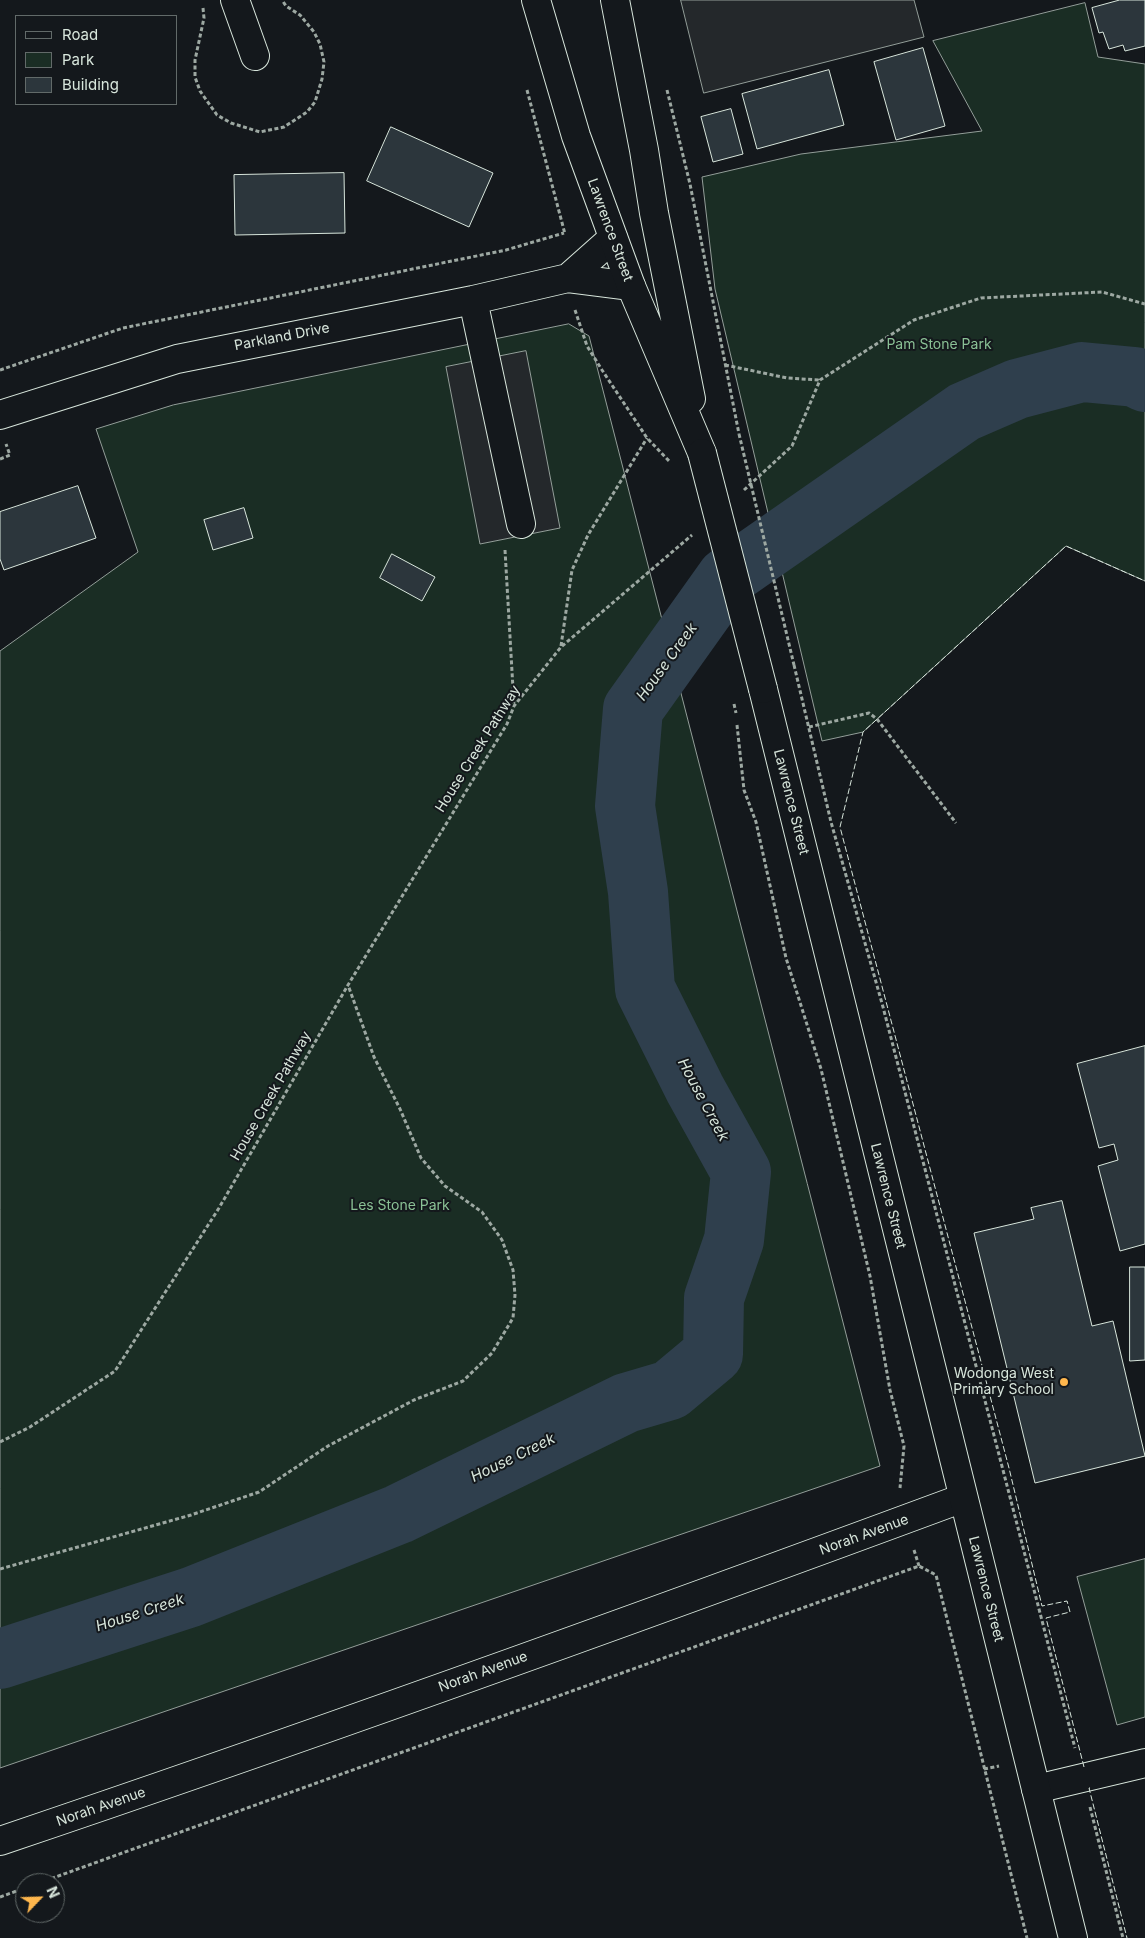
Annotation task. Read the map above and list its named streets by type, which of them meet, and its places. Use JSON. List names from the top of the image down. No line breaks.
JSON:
{"streets":{"main road":["Lawrence Street","Parkland Drive","Norah Avenue"],"path":["House Creek Pathway"]},"crossings":[["Lawrence Street","Parkland Drive"],["Lawrence Street","Norah Avenue"]],"water":["House Creek"],"parks":["Pam Stone Park","Les Stone Park"],"places":["Wodonga West Primary School"],"legend":["Road","Park","Building"],"north":"top right"}
